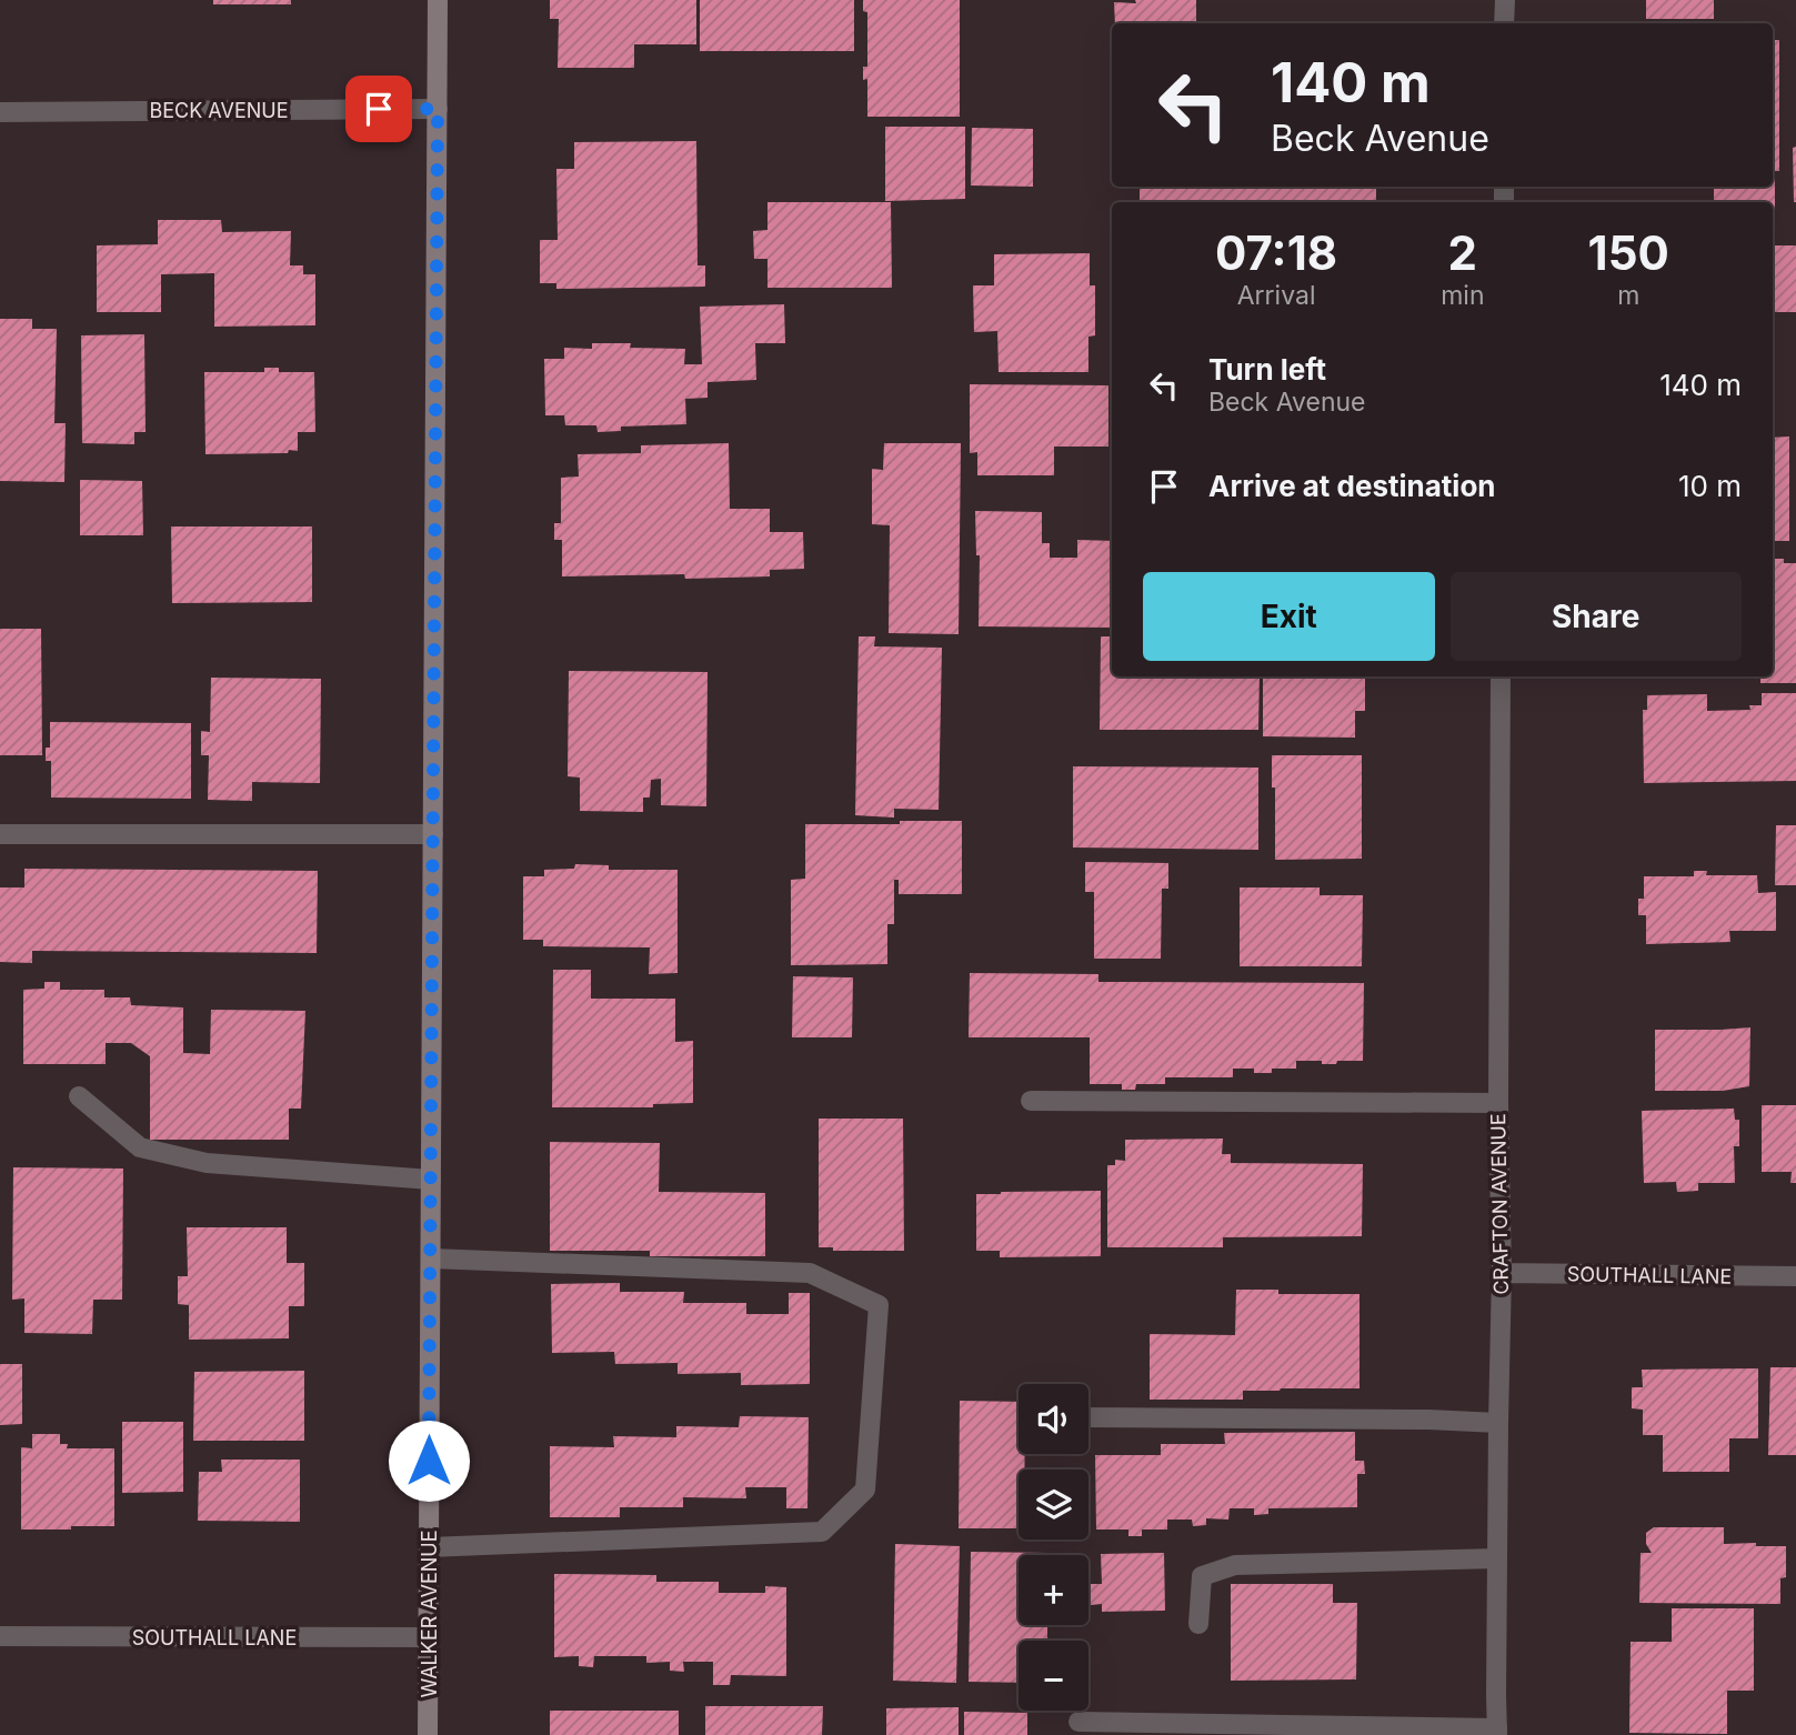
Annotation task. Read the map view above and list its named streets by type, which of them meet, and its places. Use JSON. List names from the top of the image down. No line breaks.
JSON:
{"streets":{"street":["BECK AVENUE","CRAFTON AVENUE","SOUTHALL LANE","WALKER AVENUE"]},"crossings":[["BECK AVENUE","WALKER AVENUE"],["CRAFTON AVENUE","SOUTHALL LANE"],["SOUTHALL LANE","WALKER AVENUE"]],"page":{"turn":["140 m","Beck Avenue"],"eta":["07:18","Arrival","2","min","150","m"],"list":[{"name":"Turn left","note":"Beck Avenue","value":"140 m"},{"name":"Arrive at destination","value":"10 m"}],"buttons":["Exit","Share"],"map_buttons":["+","−"]}}
